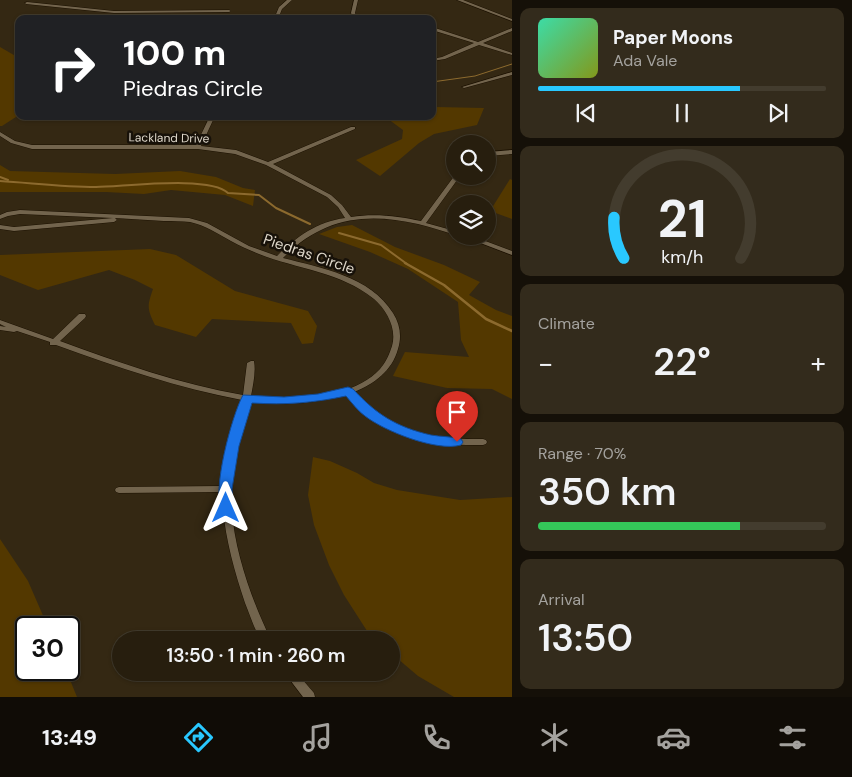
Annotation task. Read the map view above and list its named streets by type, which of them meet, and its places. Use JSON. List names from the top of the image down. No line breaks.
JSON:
{"streets":{"street":["Lackland Drive","Piedras Circle"]},"page":{"turn":["100 m","Piedras Circle"],"song":["Paper Moons","Ada Vale"],"tile":["Climate",["Range · 70%","350 km"],["Arrival","13:50"]],"heat":["−","22°","+"],"limit":"30","trip":"13:50 · 1 min · 260 m","tabs":"13:49","gauge":["21","km/h"]}}
